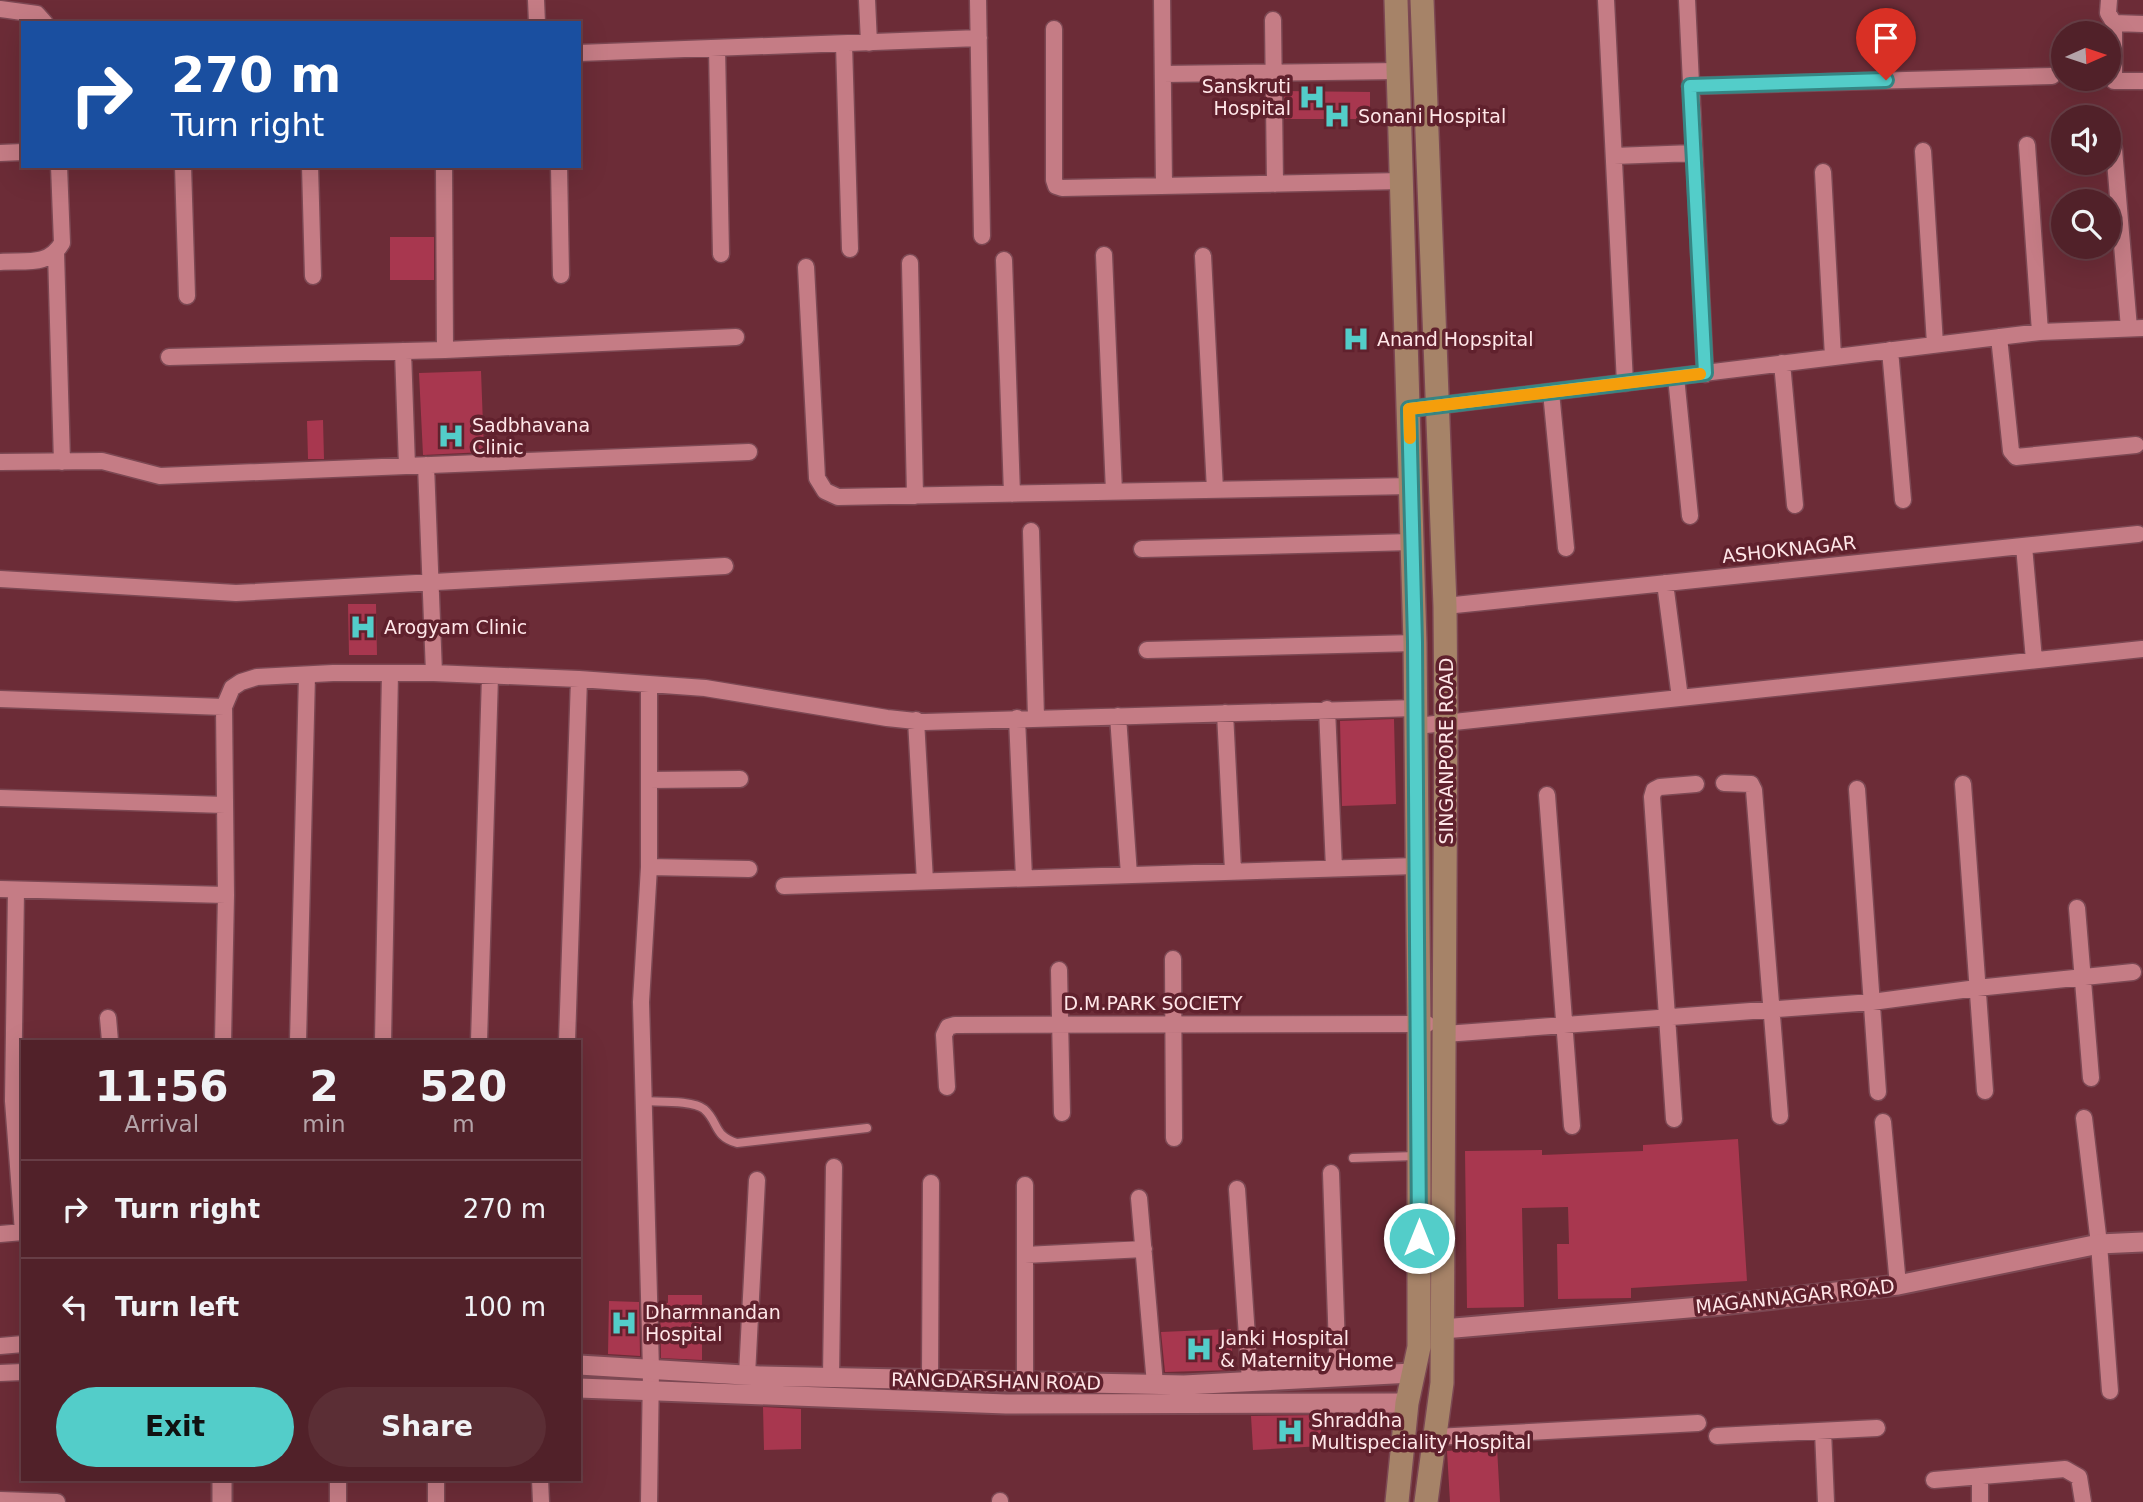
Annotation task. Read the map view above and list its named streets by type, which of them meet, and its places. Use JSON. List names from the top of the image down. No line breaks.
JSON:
{"streets":{"main road":["SINGANPORE ROAD"],"street":["ASHOKNAGAR","D.M.PARK SOCIETY","MAGANNAGAR ROAD","RANGDARSHAN ROAD"]},"crossings":[["ASHOKNAGAR","SINGANPORE ROAD"],["SINGANPORE ROAD","D.M.PARK SOCIETY"],["SINGANPORE ROAD","MAGANNAGAR ROAD"],["SINGANPORE ROAD","RANGDARSHAN ROAD"]],"places":{"hospital":["Sanskruti Hospital","Sonani Hospital","Anand Hopspital","Sadbhavana Clinic","Arogyam Clinic","Dharmnandan Hospital","Janki Hospital & Maternity Home","Shraddha Multispeciality Hospital"]},"north":"right","page":{"turn":["270 m","Turn right"],"eta":["11:56","Arrival","2","min","520","m"],"list":[{"name":"Turn right","value":"270 m"},{"name":"Turn left","value":"100 m"}],"buttons":["Exit","Share"]}}
